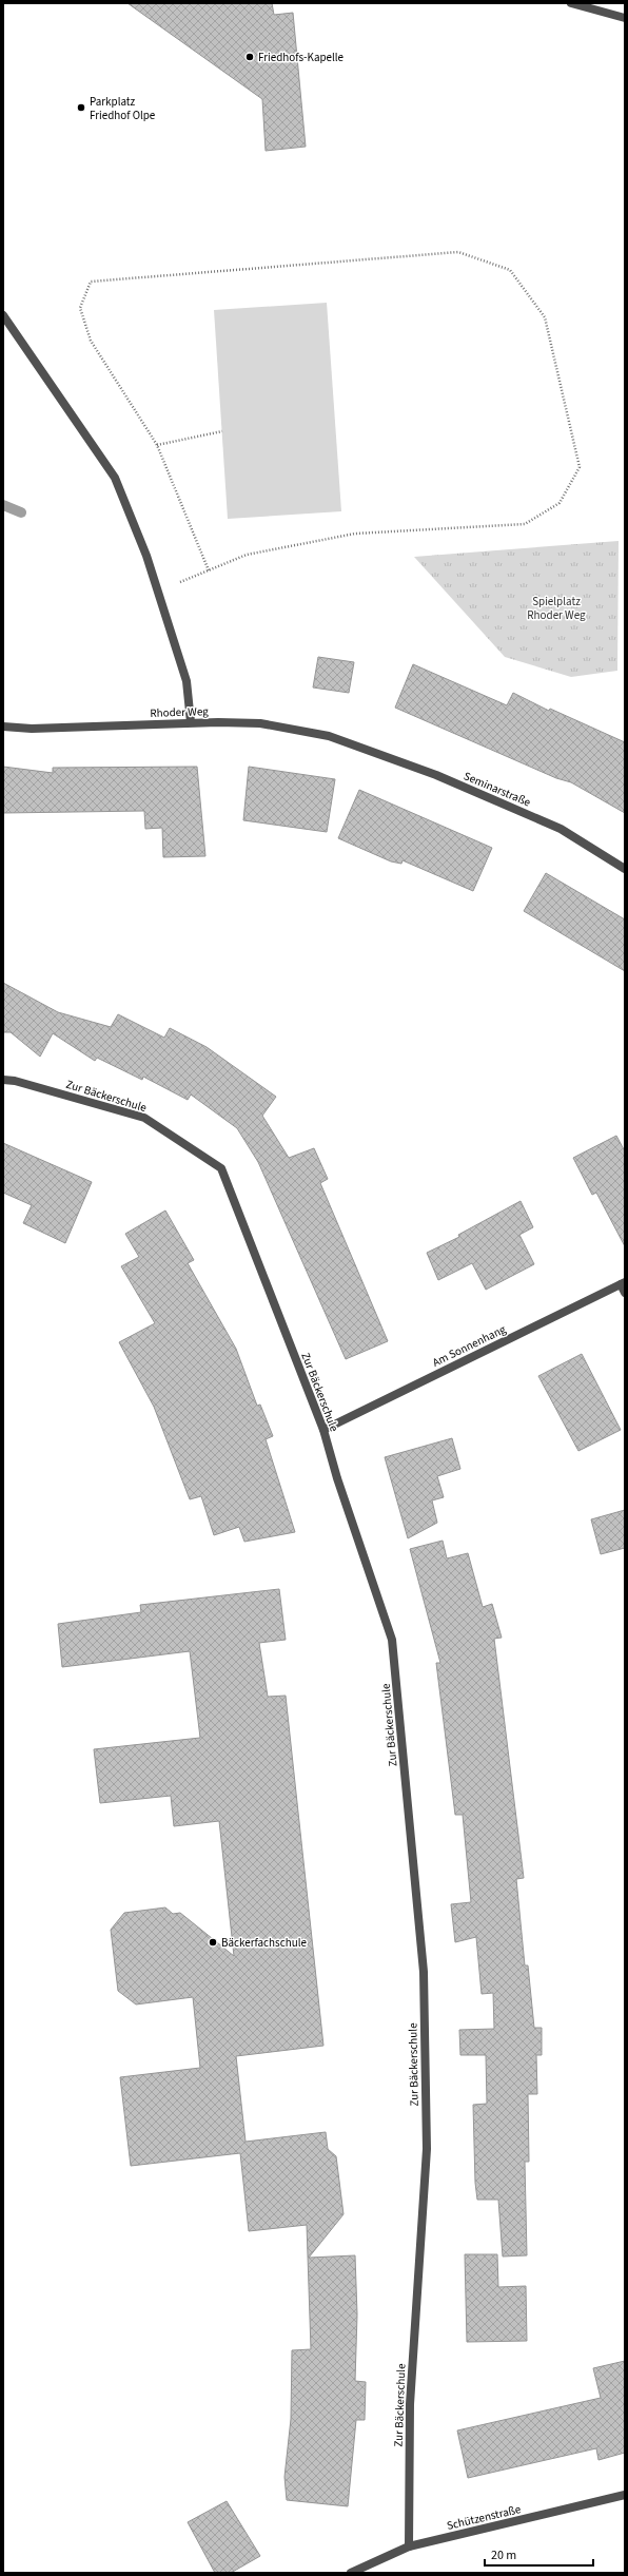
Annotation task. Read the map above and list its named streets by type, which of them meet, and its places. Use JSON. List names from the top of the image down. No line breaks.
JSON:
{"streets":{"street":["Rhoder Weg","Seminarstraße","Zur Bäckerschule","Am Sonnenhang","Schützenstraße"]},"crossings":[["Rhoder Weg","Seminarstraße"],["Zur Bäckerschule","Am Sonnenhang"],["Zur Bäckerschule","Schützenstraße"]],"parks":["Spielplatz Rhoder Weg"],"places":["Friedhofs-Kapelle","Parkplatz Friedhof Olpe","Bäckerfachschule"],"scale_bar":"20 m"}
